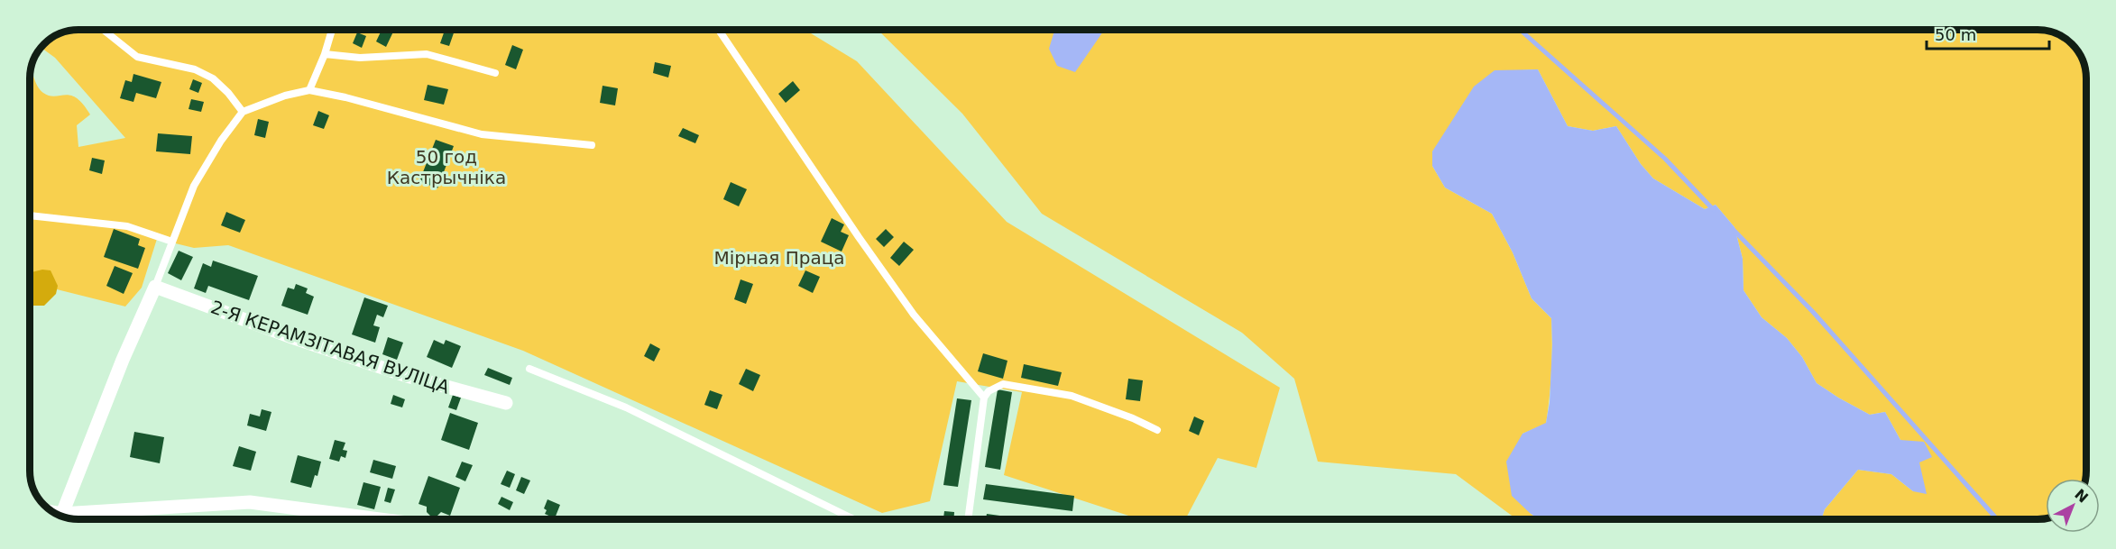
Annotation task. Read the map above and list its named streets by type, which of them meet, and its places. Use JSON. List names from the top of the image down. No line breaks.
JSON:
{"streets":{"street":["2-Я КЕРАМЗІТАВАЯ ВУЛІЦА"]},"parks":["50 год Кастрычніка","Мірная Праца"],"scale_bar":"50 m","north":"top right"}
